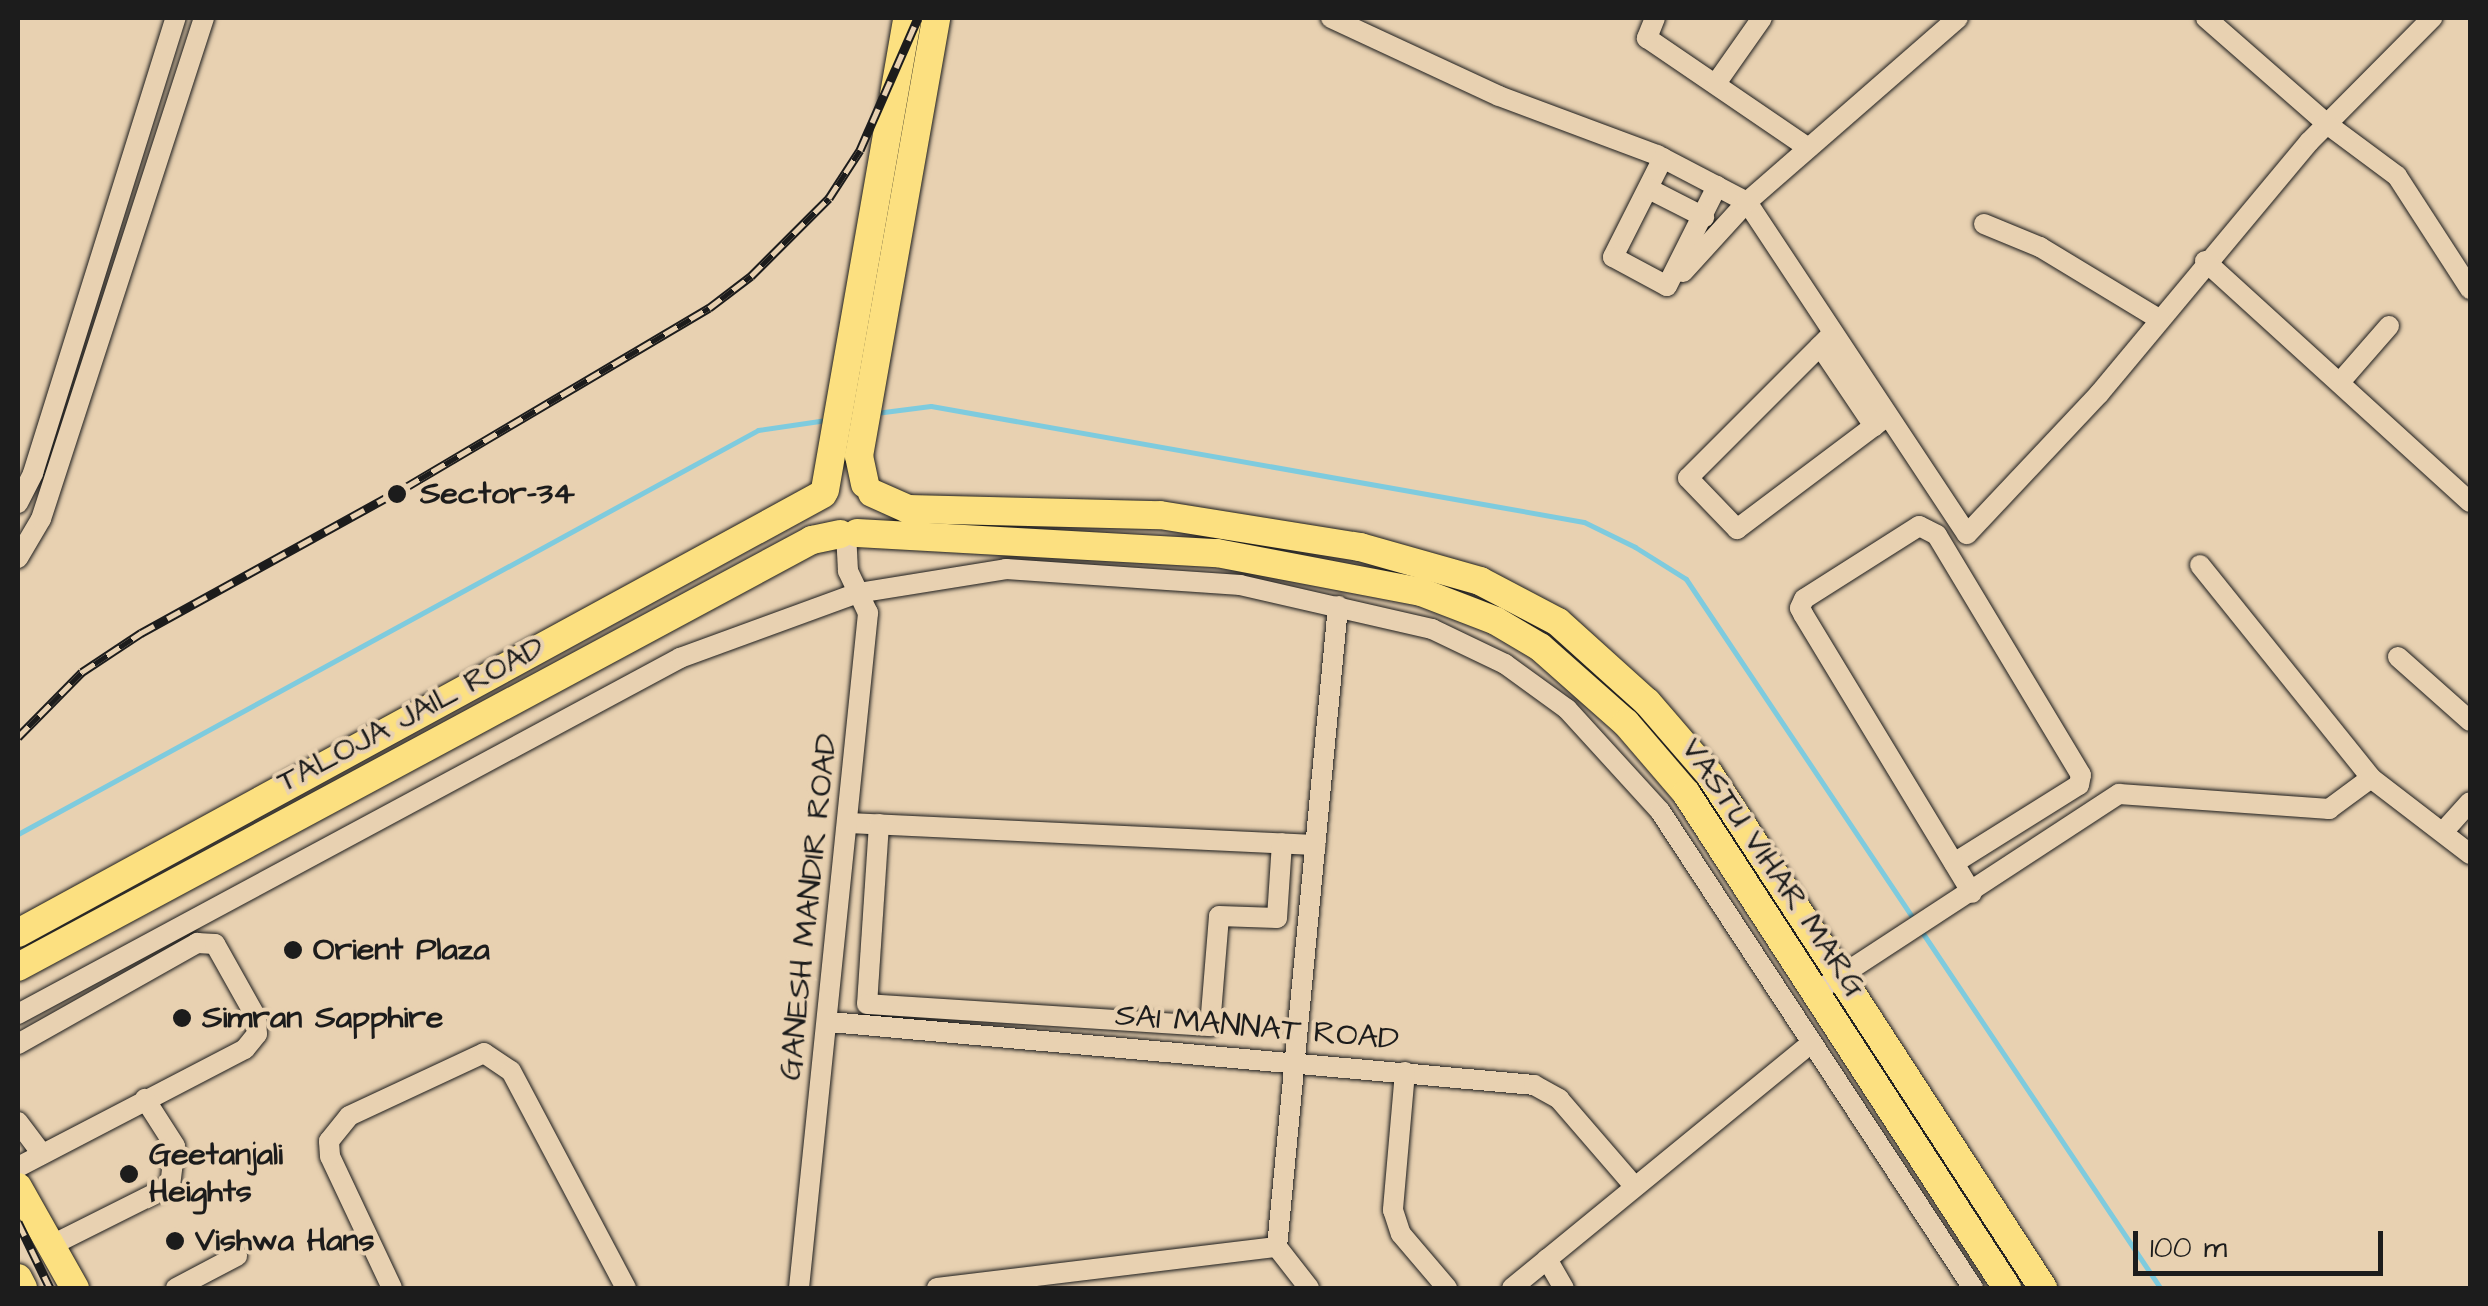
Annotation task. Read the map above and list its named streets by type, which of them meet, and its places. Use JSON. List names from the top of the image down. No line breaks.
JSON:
{"streets":{"main road":["TALOJA JAIL ROAD","VASTU VIHAR MARG"],"street":["GANESH MANDIR ROAD","SAI MANNAT ROAD"]},"crossings":[["TALOJA JAIL ROAD","VASTU VIHAR MARG"],["TALOJA JAIL ROAD","GANESH MANDIR ROAD"],["VASTU VIHAR MARG","GANESH MANDIR ROAD"],["GANESH MANDIR ROAD","SAI MANNAT ROAD"]],"places":["Sector-34","Orient Plaza","Simran Sapphire","Geetanjali Heights","Vishwa Hans"],"scale_bar":"100 m"}
